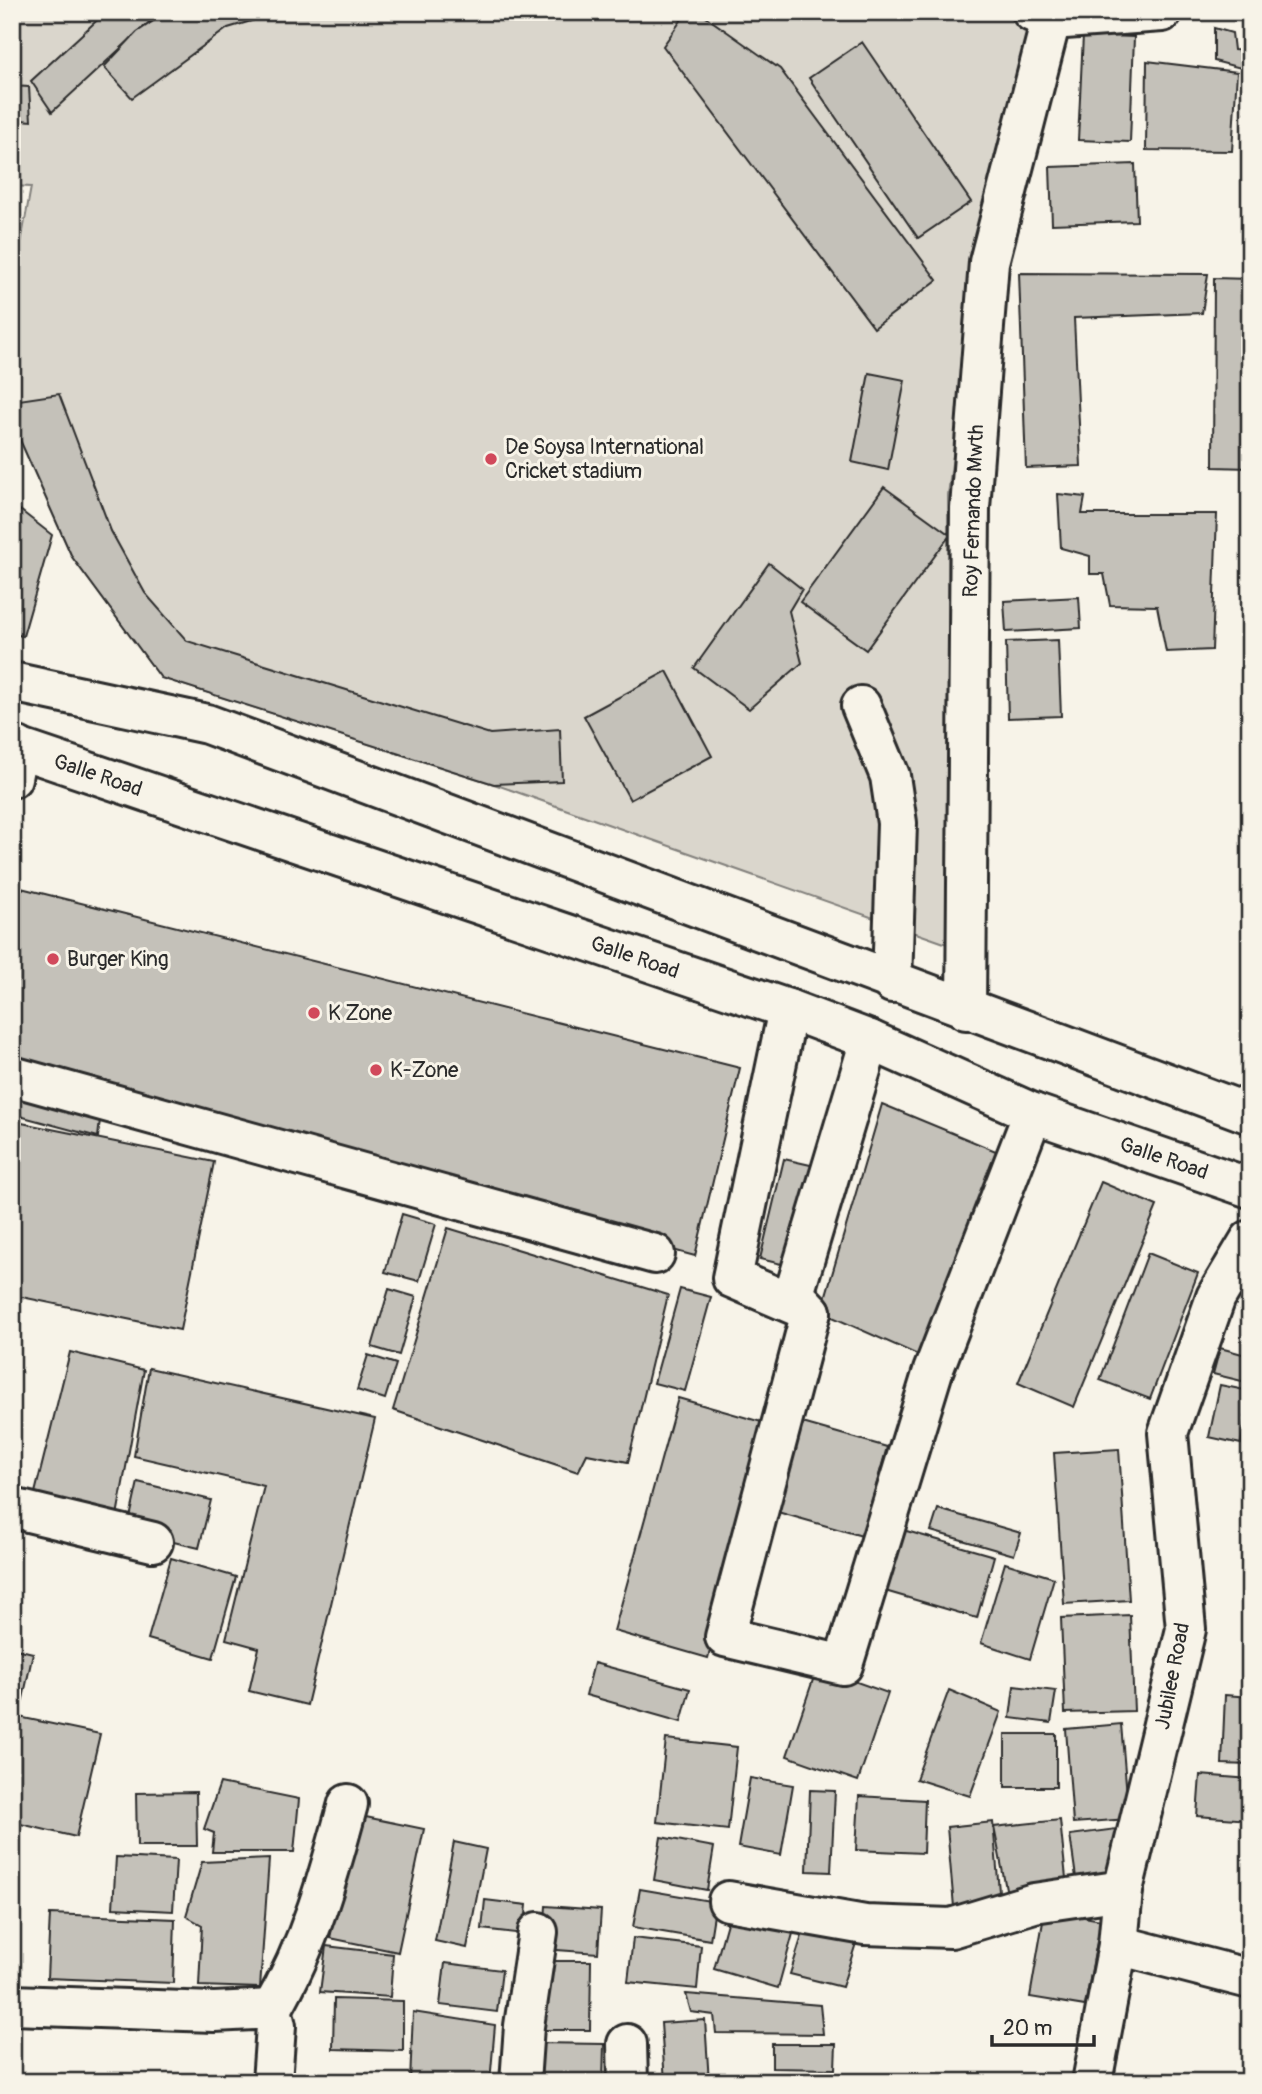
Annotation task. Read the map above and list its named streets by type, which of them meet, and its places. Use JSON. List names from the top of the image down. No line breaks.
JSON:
{"streets":{"main road":["Roy Fernando Mwth","Galle Road","Jubilee Road"]},"places":["De Soysa International Cricket stadium","Burger King","K Zone","K-Zone"],"scale_bar":"20 m"}
